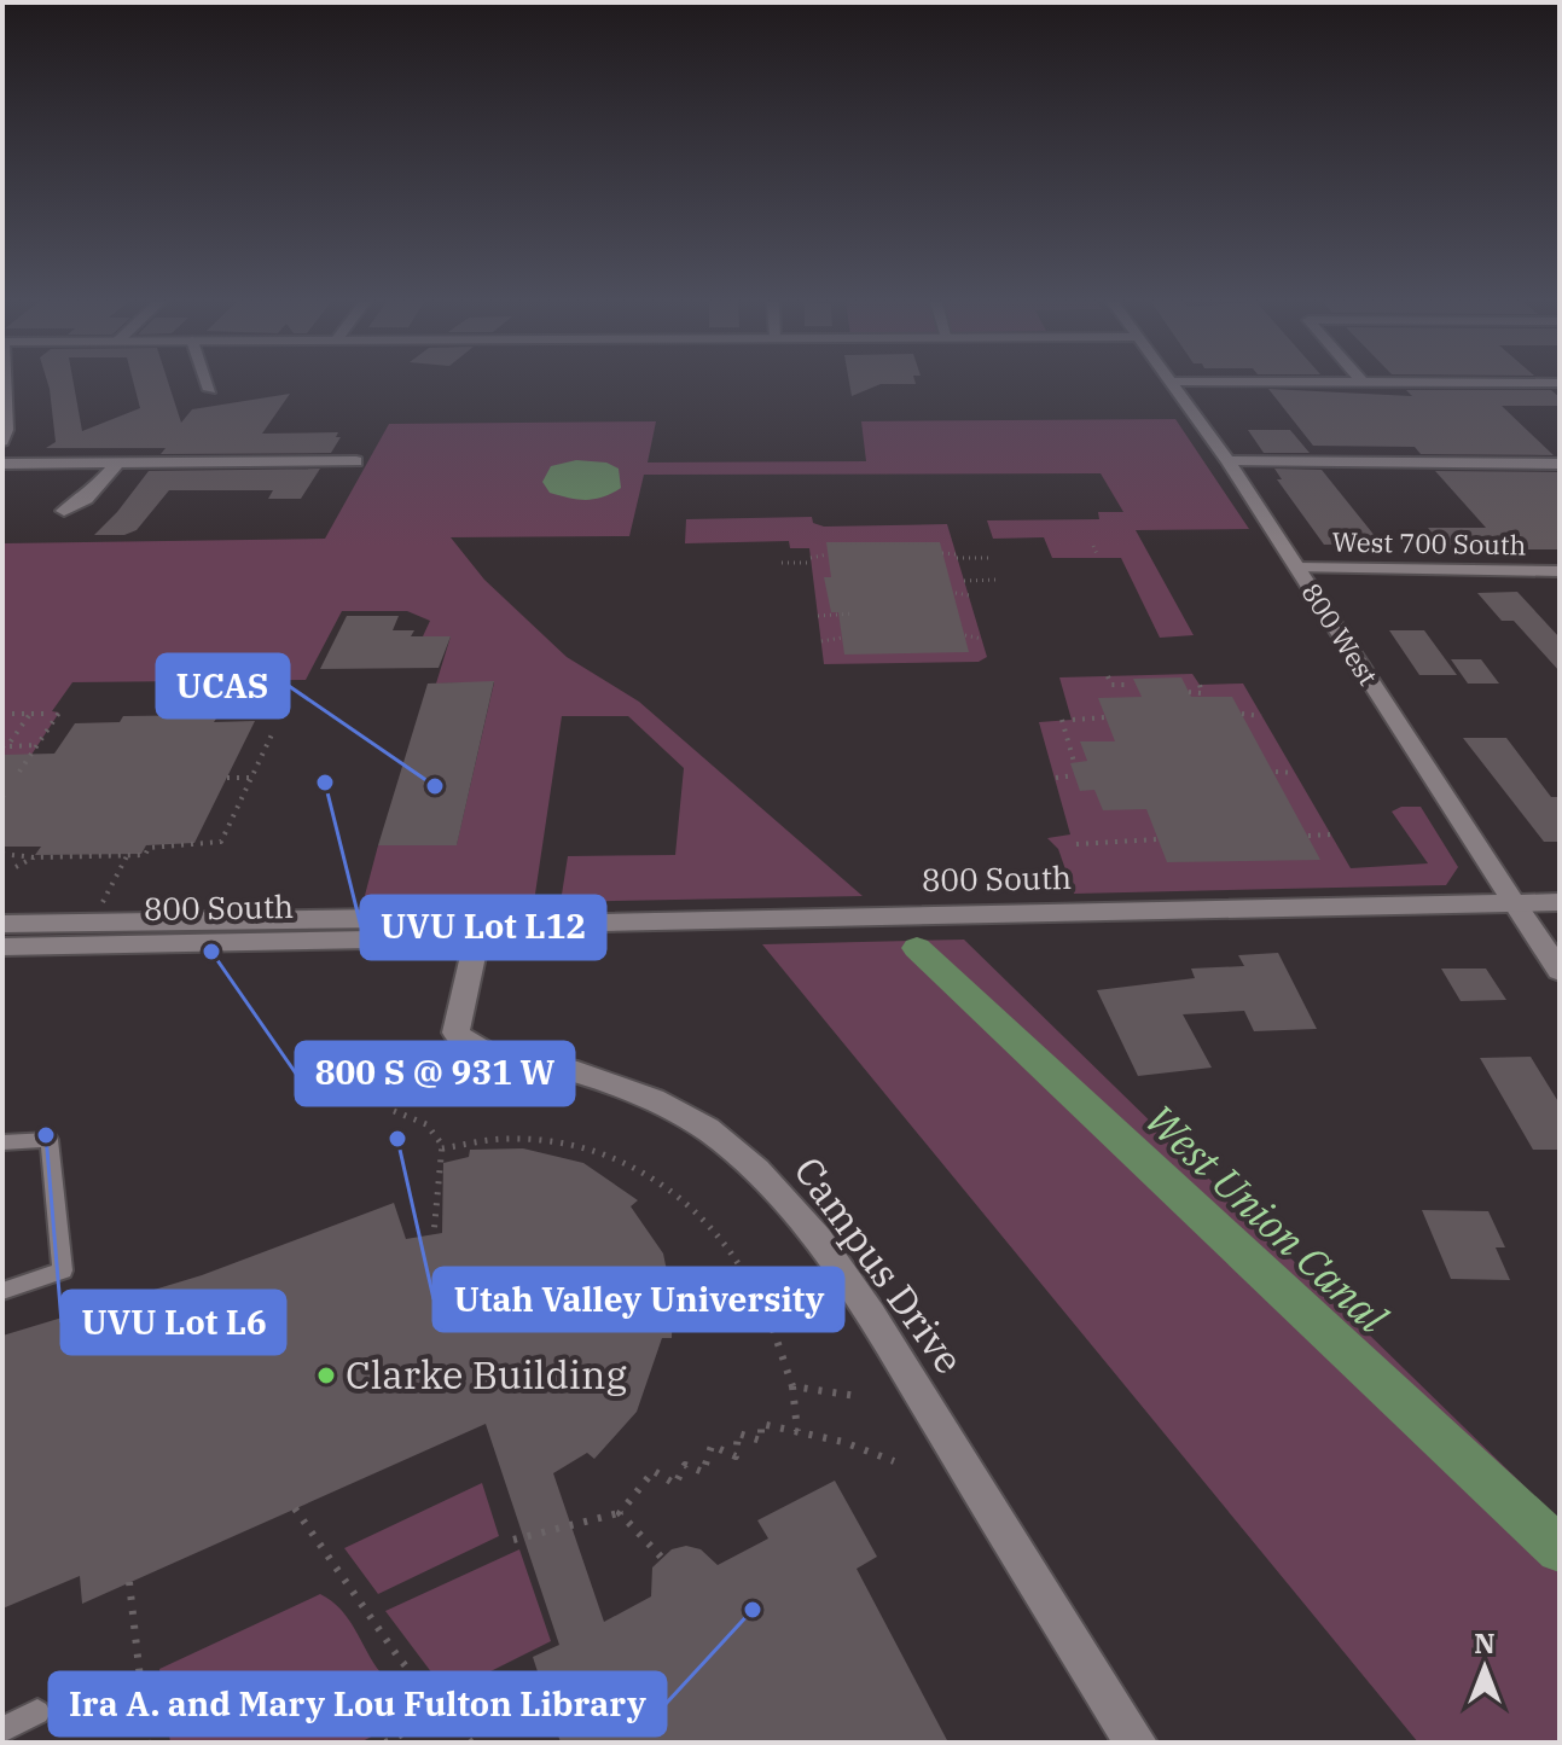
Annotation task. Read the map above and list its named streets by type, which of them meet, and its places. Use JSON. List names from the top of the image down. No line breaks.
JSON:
{"streets":{"street":["West 700 South","800 West","800 South","Campus Drive"]},"crossings":[["West 700 South","800 West"],["800 West","800 South"],["800 South","Campus Drive"]],"water":["West Union Canal"],"places":["UVU Lot L12","UCAS","800 S @ 931 W","UVU Lot L6","Utah Valley University","Clarke Building","Ira A. and Mary Lou Fulton Library"],"north":"top"}
